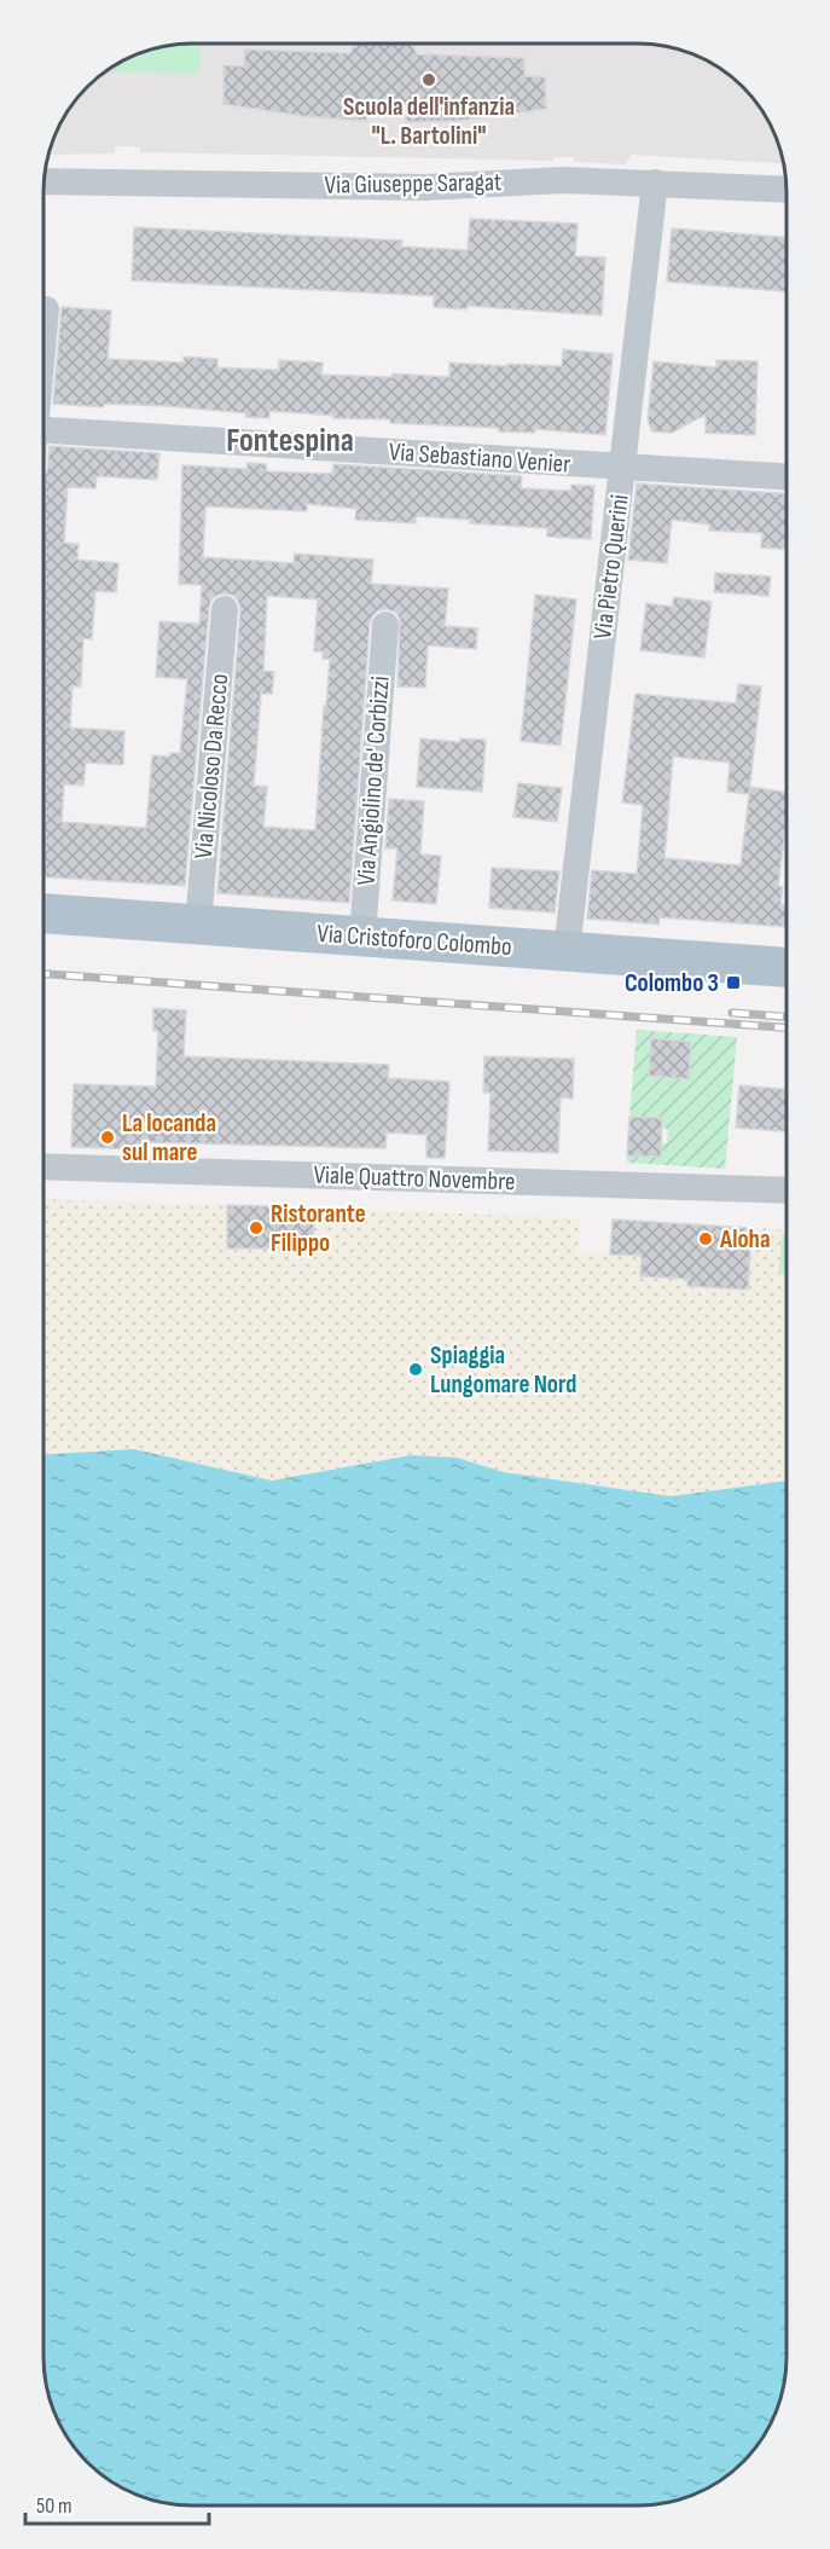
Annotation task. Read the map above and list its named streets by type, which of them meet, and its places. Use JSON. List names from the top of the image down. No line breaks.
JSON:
{"streets":{"main road":["Via Cristoforo Colombo"],"street":["Via Giuseppe Saragat","Via Sebastiano Venier","Via Pietro Querini","Via Nicoloso Da Recco","Via Angiolino de' Corbizzi","Viale Quattro Novembre"]},"crossings":[["Via Giuseppe Saragat","Via Pietro Querini"],["Via Sebastiano Venier","Via Pietro Querini"],["Via Pietro Querini","Via Cristoforo Colombo"],["Via Nicoloso Da Recco","Via Cristoforo Colombo"],["Via Angiolino de' Corbizzi","Via Cristoforo Colombo"]],"districts":["Fontespina"],"places":{"other":["Scuola dell'infanzia \"L. Bartolini\"","La locanda sul mare","Ristorante Filippo","Aloha","Spiaggia Lungomare Nord"],"transit":["Colombo 3"]},"scale_bar":"50 m"}
